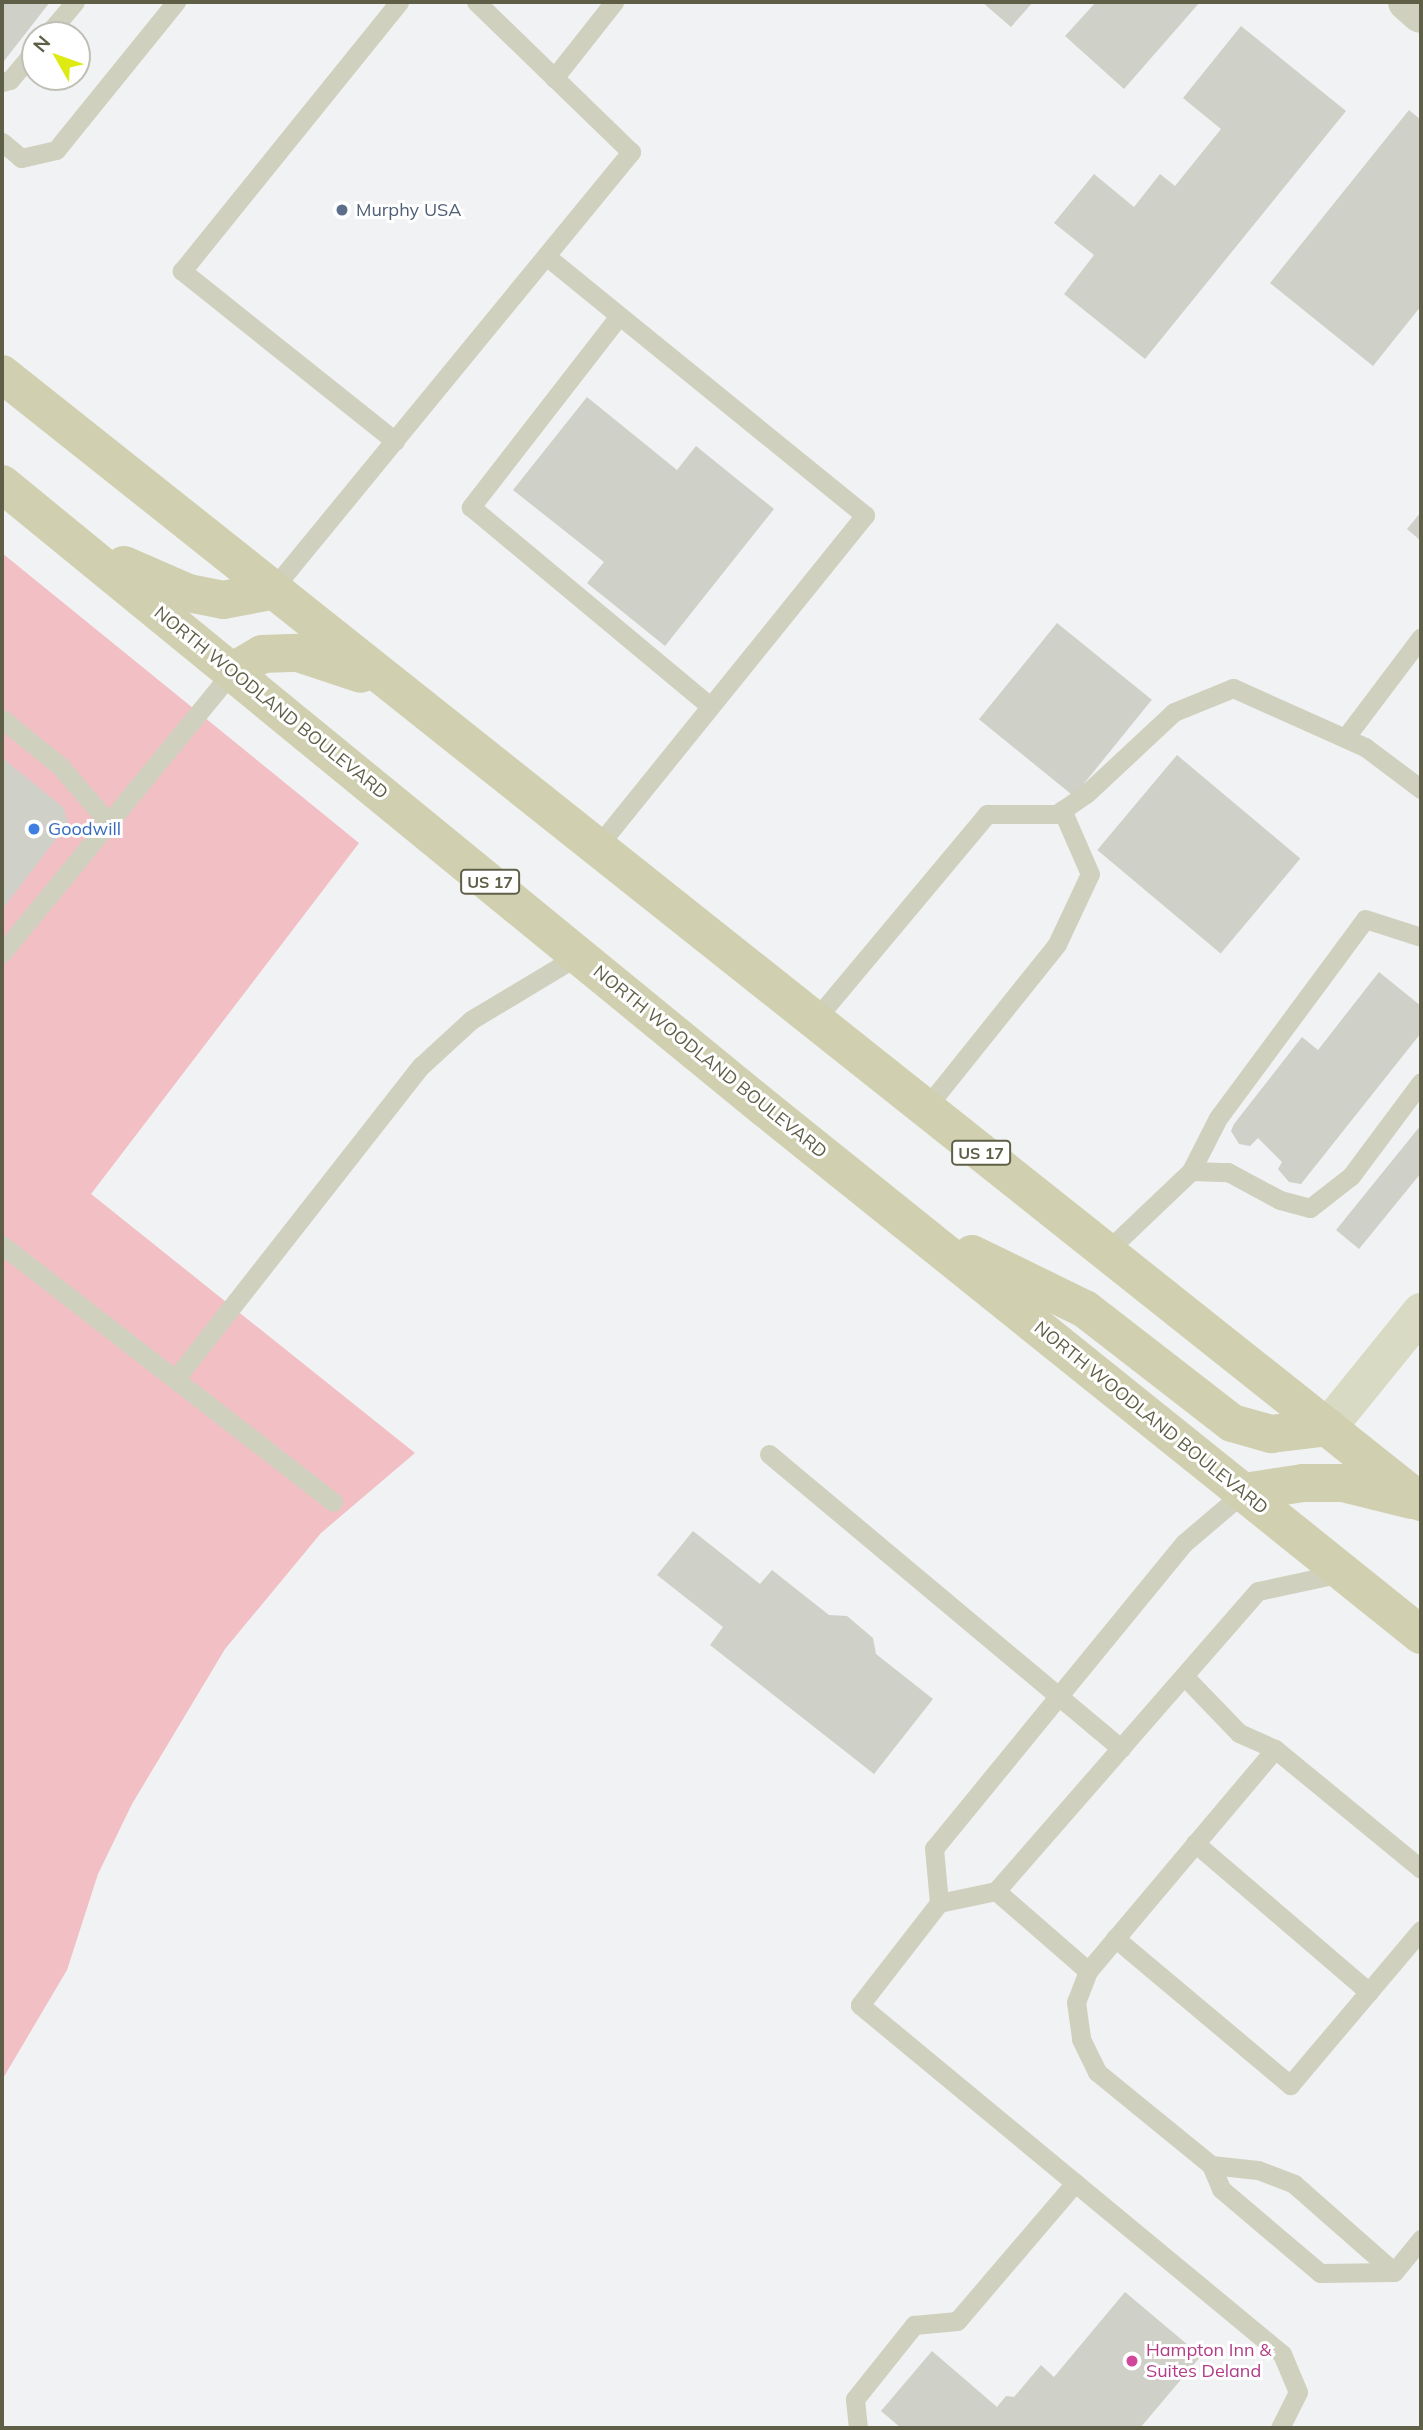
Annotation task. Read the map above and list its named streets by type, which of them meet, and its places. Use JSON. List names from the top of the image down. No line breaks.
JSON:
{"streets":{"main road":["NORTH WOODLAND BOULEVARD","US 17"]},"places":["Murphy USA","Goodwill","Hampton Inn & Suites Deland"],"north":"top left"}
